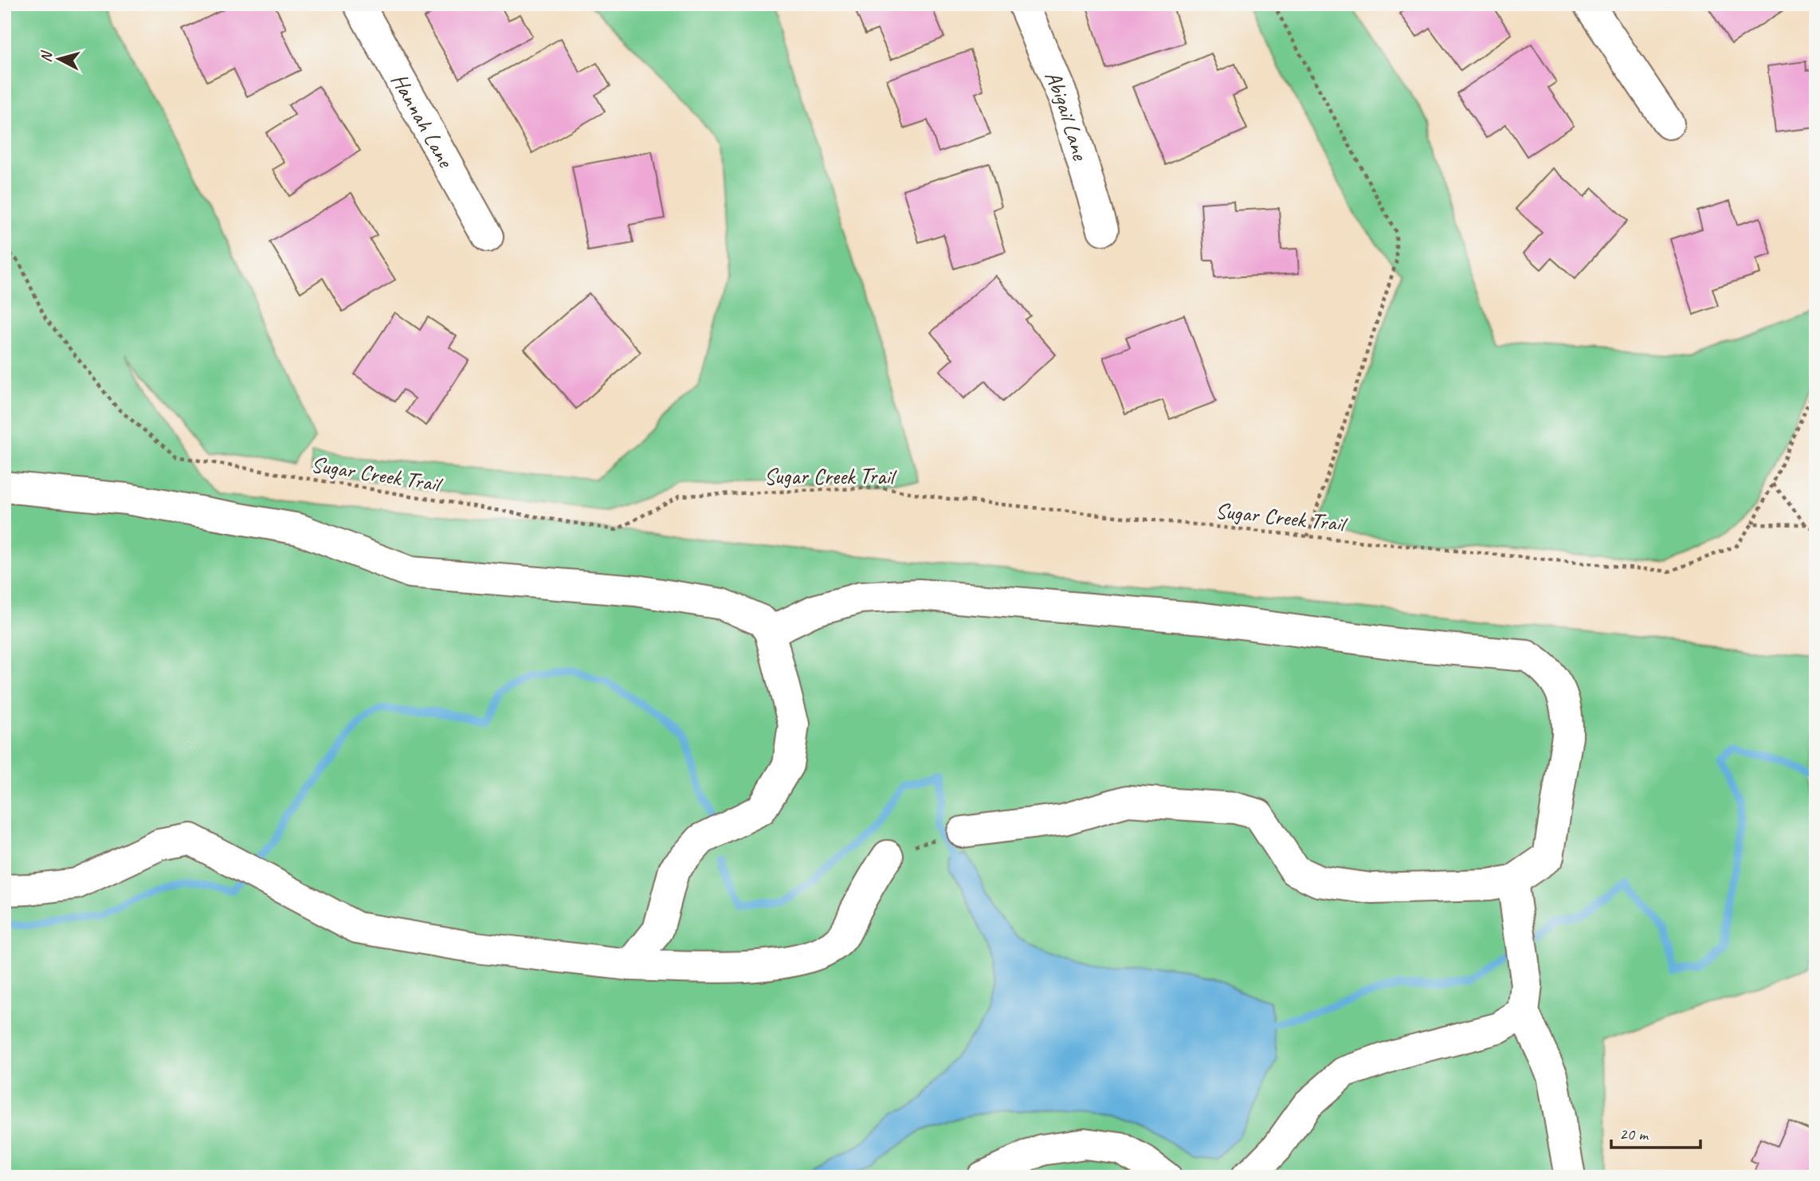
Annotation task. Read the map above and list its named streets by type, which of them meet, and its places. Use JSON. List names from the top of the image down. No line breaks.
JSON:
{"streets":{"street":["Abigail Lane","Hannah Lane"],"path":["Sugar Creek Trail"]},"scale_bar":"20 m","north":"left"}
